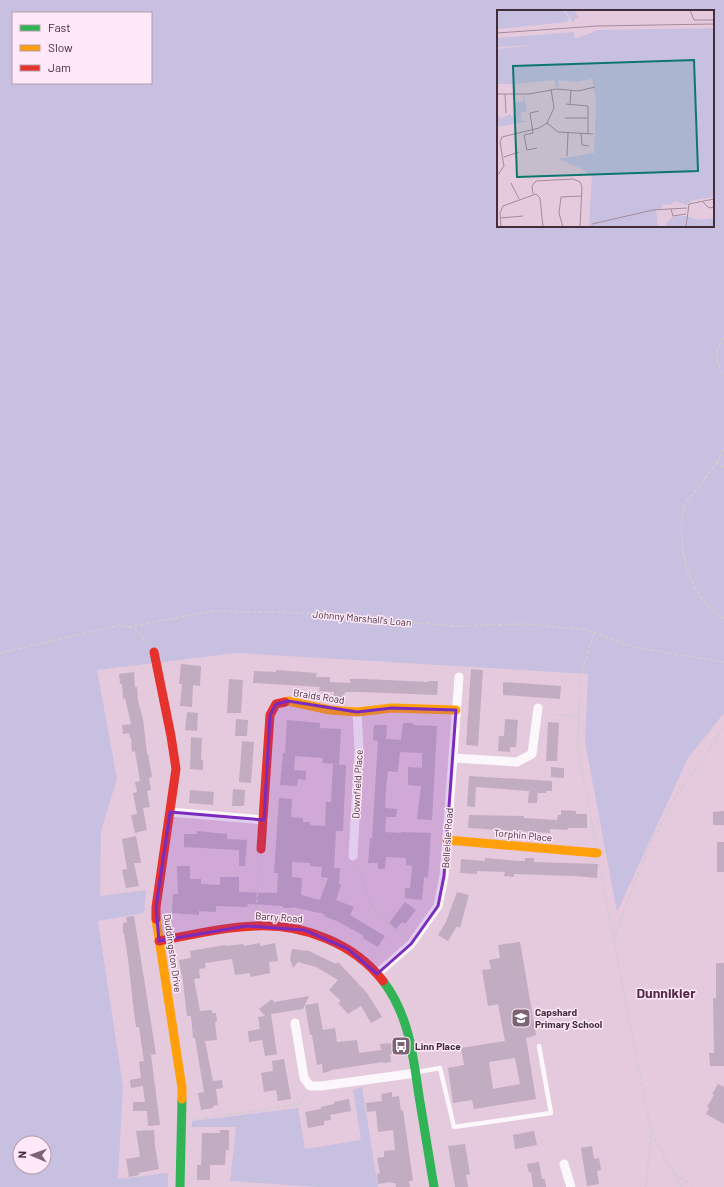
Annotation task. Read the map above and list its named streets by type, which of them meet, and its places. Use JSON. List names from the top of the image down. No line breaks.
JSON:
{"streets":{"street":["Braids Road","Downfield Place","Torphin Place","Belleisle Road","Barry Road","Duddingston Drive"],"path":["Johnny Marshall's Loan"]},"crossings":[["Braids Road","Downfield Place"],["Braids Road","Belleisle Road"],["Torphin Place","Belleisle Road"],["Belleisle Road","Barry Road"],["Barry Road","Duddingston Drive"]],"districts":["Dunnikier"],"places":{"school or university":["Capshard Primary School"],"bus stop":["Linn Place"]},"legend":["Fast","Slow","Jam"],"north":"left"}
